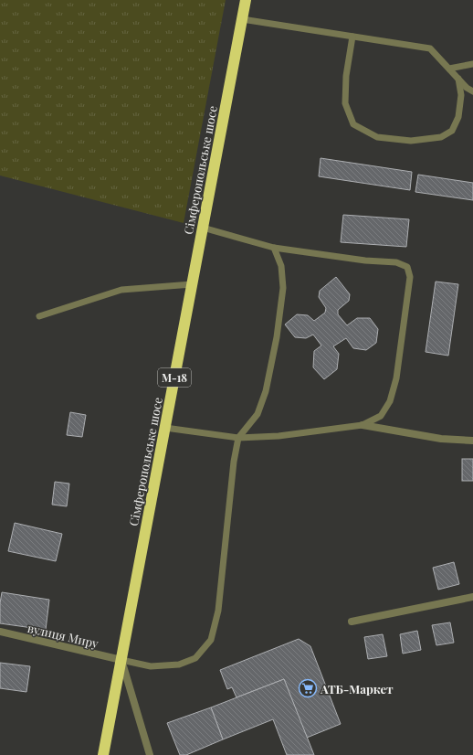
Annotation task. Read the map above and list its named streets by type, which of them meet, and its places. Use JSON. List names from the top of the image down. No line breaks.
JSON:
{"streets":{"highway":["Сімферопольське шосе","М-18"],"street":["вулиця Миру"]},"crossings":[["Сімферопольське шосе","вулиця Миру"]],"places":{"supermarket":["АТБ-Маркет"]}}
